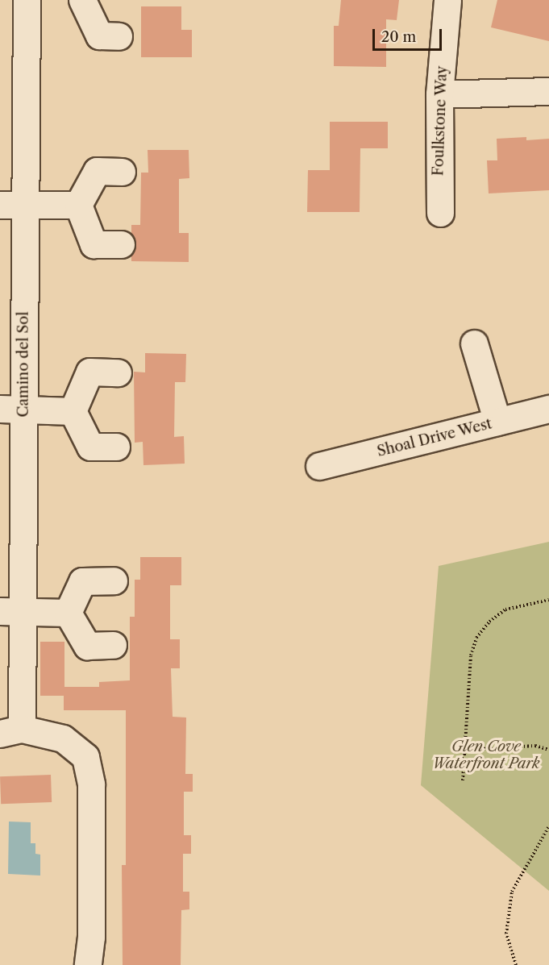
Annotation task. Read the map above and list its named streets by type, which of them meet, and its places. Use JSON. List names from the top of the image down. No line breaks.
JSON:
{"streets":{"street":["Foulkstone Way","Camino del Sol","Shoal Drive West"]},"parks":["Glen Cove Waterfront Park"],"scale_bar":"20 m"}
